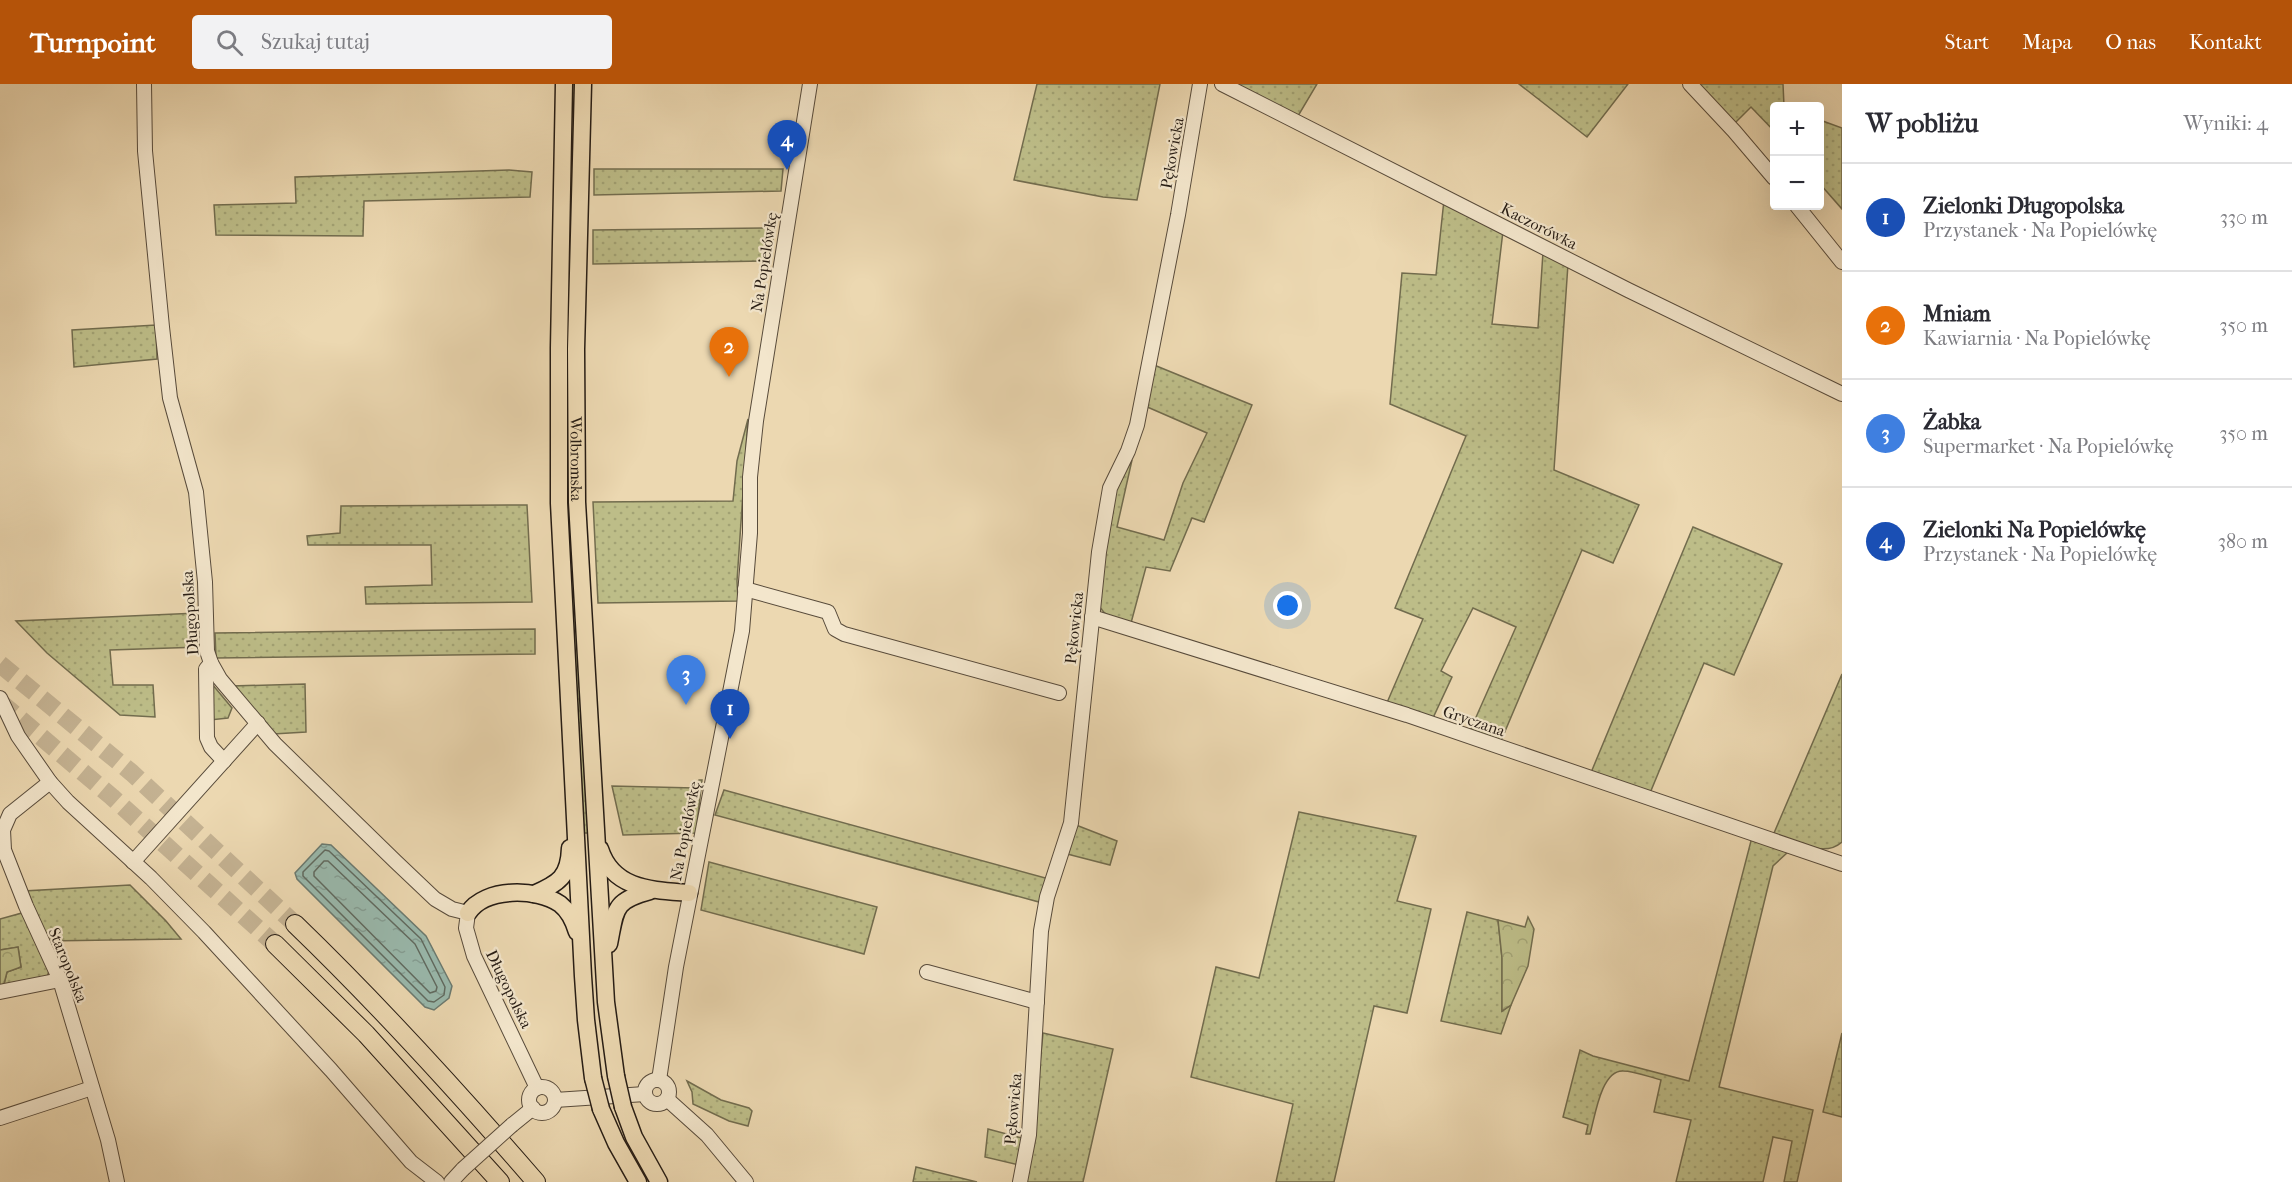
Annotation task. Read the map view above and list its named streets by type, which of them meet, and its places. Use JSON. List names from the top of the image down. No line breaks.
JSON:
{"streets":{"main road":["Wolbromska"],"street":["Pękowicka","Kaczorówka","Na Popielówkę","Długopolska","Gryczana","Staropolska"]},"crossings":[["Pękowicka","Gryczana"]],"page":{"header":"Turnpoint","search":"Szukaj tutaj","nav":["Start","Mapa","O nas","Kontakt"],"heading":["W pobliżu","Wyniki: 4"],"map_buttons":["+","−"],"pins":["4","2","3","1"],"list":[{"mark":"1","name":"Zielonki Długopolska","note":"Przystanek · Na Popielówkę","value":"330 m"},{"mark":"2","name":"Mniam","note":"Kawiarnia · Na Popielówkę","value":"350 m"},{"mark":"3","name":"Żabka","note":"Supermarket · Na Popielówkę","value":"350 m"},{"mark":"4","name":"Zielonki Na Popielówkę","note":"Przystanek · Na Popielówkę","value":"380 m"}]}}
